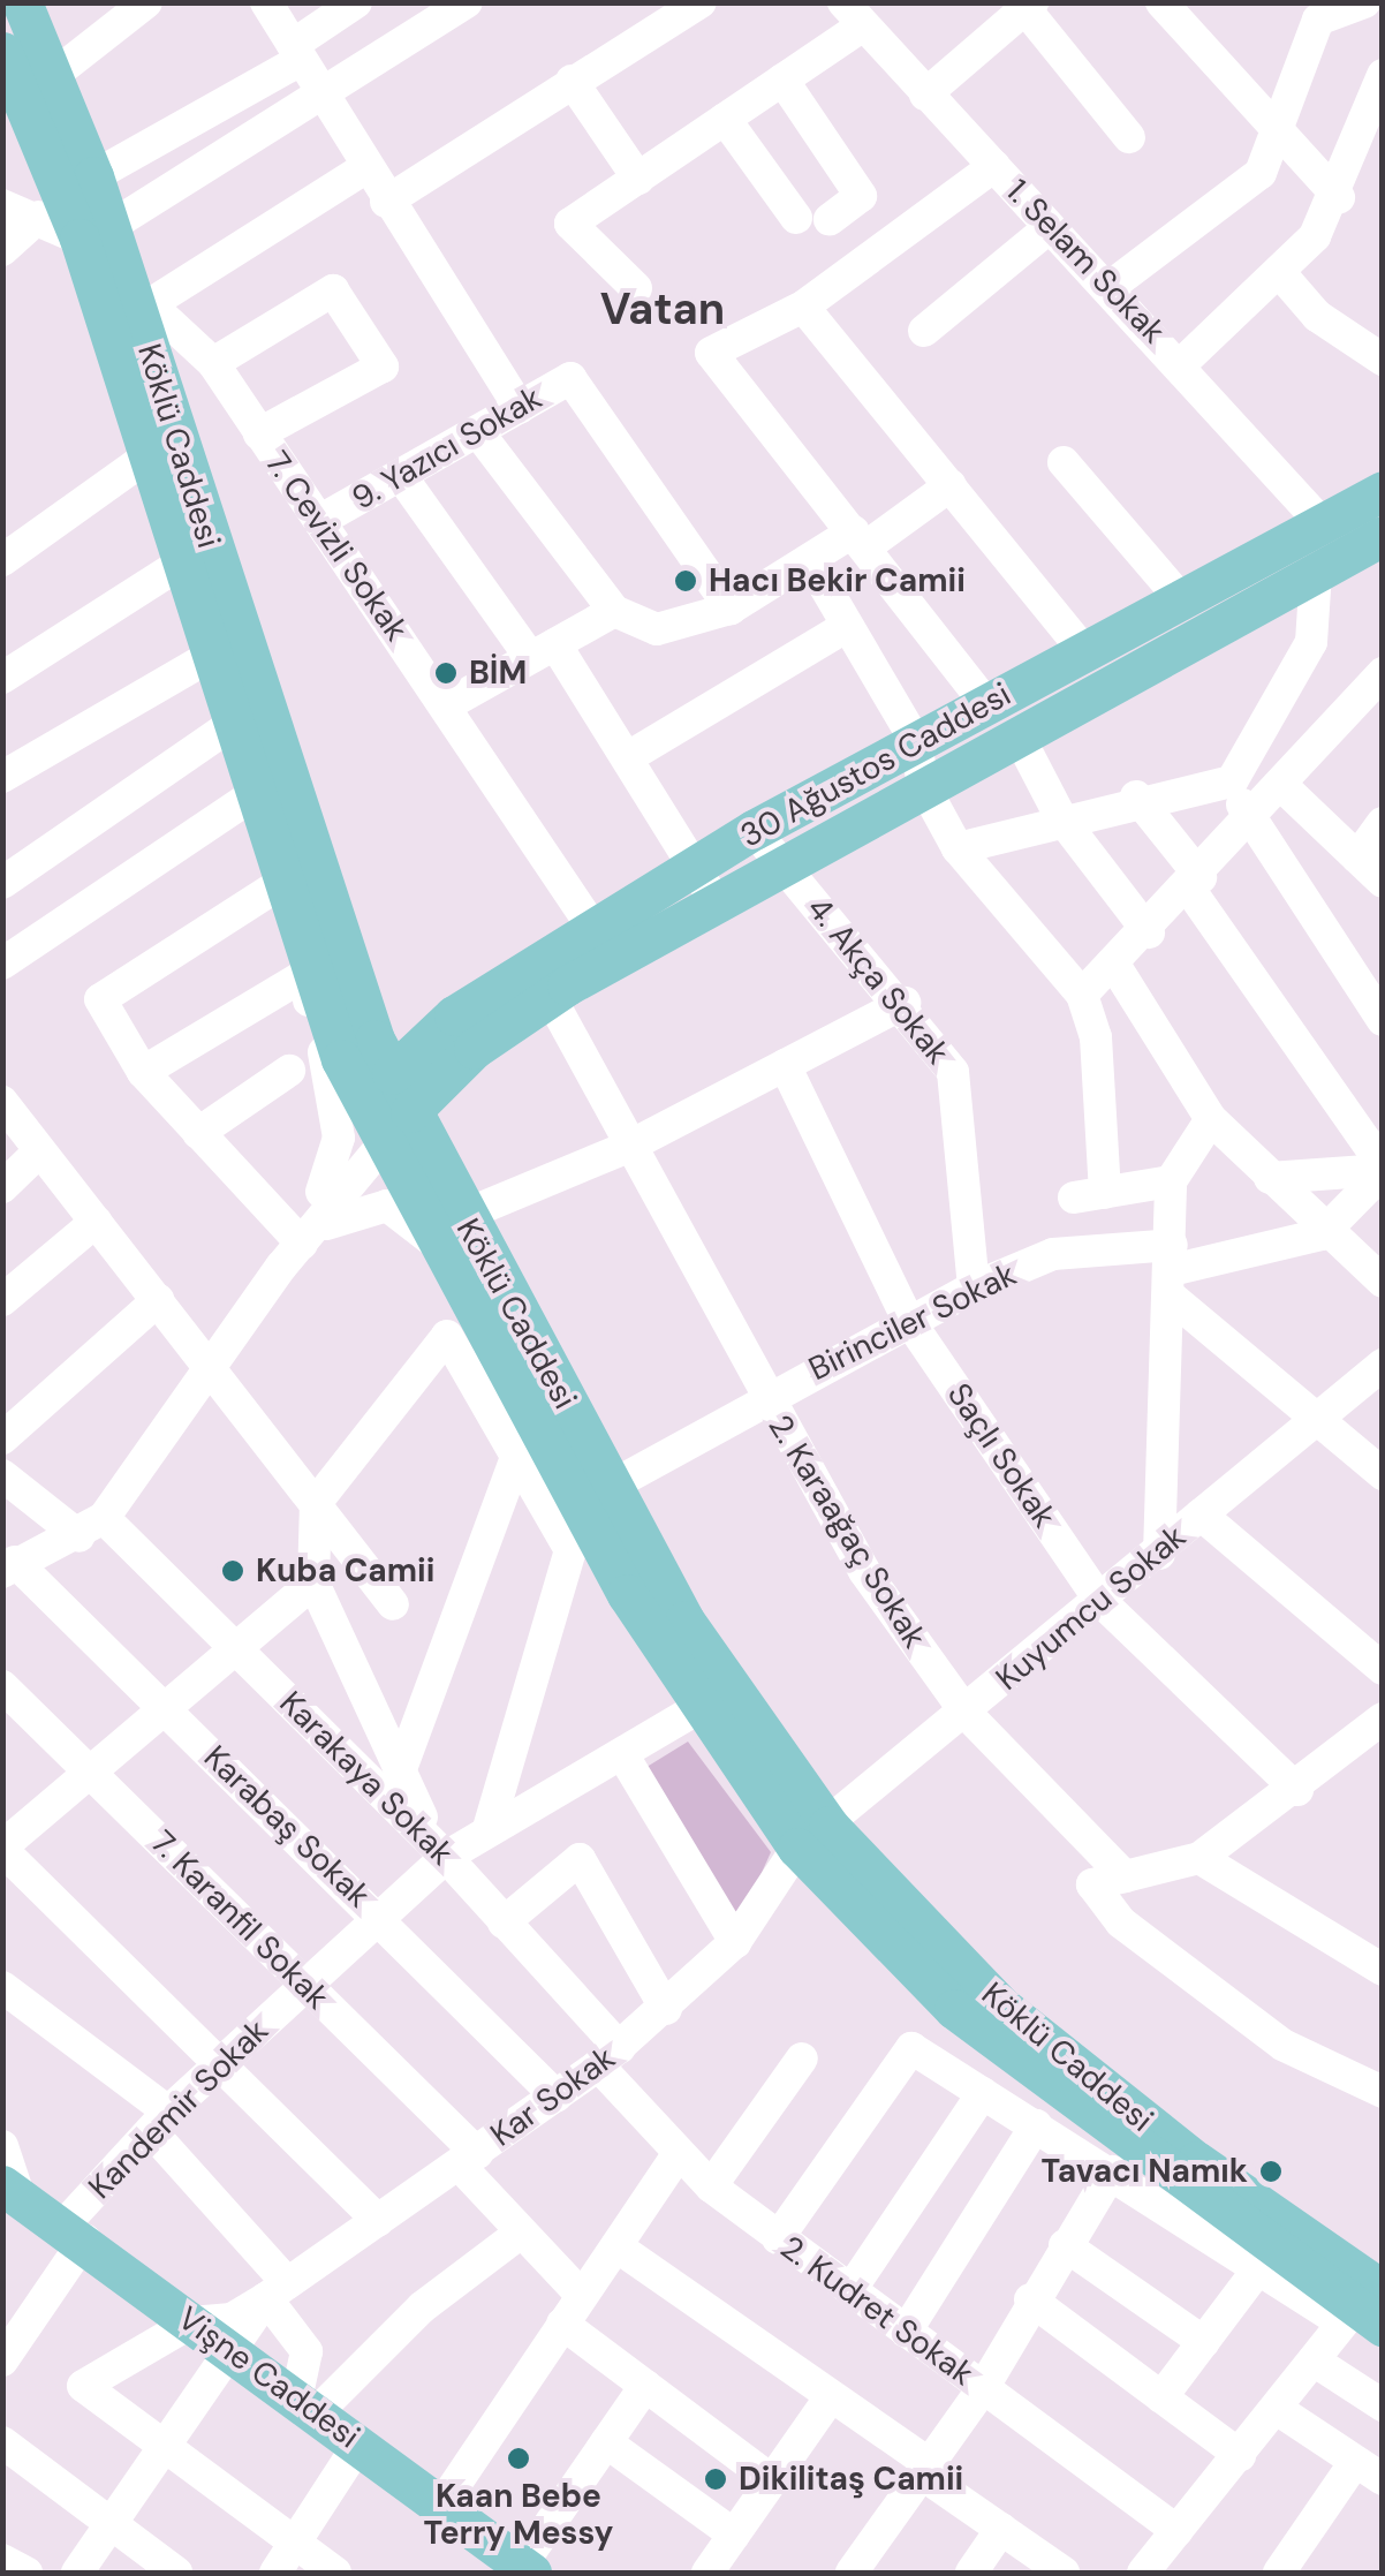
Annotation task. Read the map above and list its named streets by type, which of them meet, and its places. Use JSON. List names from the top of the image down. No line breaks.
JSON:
{"streets":{"main road":["Köklü Caddesi","30 Ağustos Caddesi","Vişne Caddesi"],"street":["1. Selam Sokak","9. Yazıcı Sokak","7. Cevizli Sokak","4. Akça Sokak","Birinciler Sokak","Saçlı Sokak","2. Karaağaç Sokak","Kuyumcu Sokak","Karakaya Sokak","Karabaş Sokak","7. Karanfil Sokak","Kar Sokak","Kandemir Sokak","2. Kudret Sokak"]},"crossings":[["1. Selam Sokak","30 Ağustos Caddesi"],["Köklü Caddesi","7. Cevizli Sokak"],["Köklü Caddesi","30 Ağustos Caddesi"],["Köklü Caddesi","Birinciler Sokak"],["Köklü Caddesi","Kuyumcu Sokak"],["Köklü Caddesi","Kar Sokak"],["Köklü Caddesi","Kandemir Sokak"],["9. Yazıcı Sokak","7. Cevizli Sokak"],["7. Cevizli Sokak","30 Ağustos Caddesi"],["30 Ağustos Caddesi","4. Akça Sokak"],["30 Ağustos Caddesi","2. Karaağaç Sokak"],["4. Akça Sokak","Birinciler Sokak"],["Birinciler Sokak","Saçlı Sokak"],["Birinciler Sokak","2. Karaağaç Sokak"],["Saçlı Sokak","Kuyumcu Sokak"],["2. Karaağaç Sokak","Kuyumcu Sokak"],["Kuyumcu Sokak","Kar Sokak"],["Karakaya Sokak","Kar Sokak"],["Karakaya Sokak","Kandemir Sokak"],["Karakaya Sokak","2. Kudret Sokak"],["Karabaş Sokak","Kar Sokak"],["Karabaş Sokak","Kandemir Sokak"],["7. Karanfil Sokak","Kar Sokak"],["7. Karanfil Sokak","Kandemir Sokak"],["Kar Sokak","2. Kudret Sokak"],["Kar Sokak","Vişne Caddesi"],["Kandemir Sokak","Vişne Caddesi"]],"districts":["Vatan"],"places":["Hacı Bekir Camii","BİM","Kuba Camii","Tavacı Namık","Kaan Bebe Terry Messy","Dikilitaş Camii"]}
